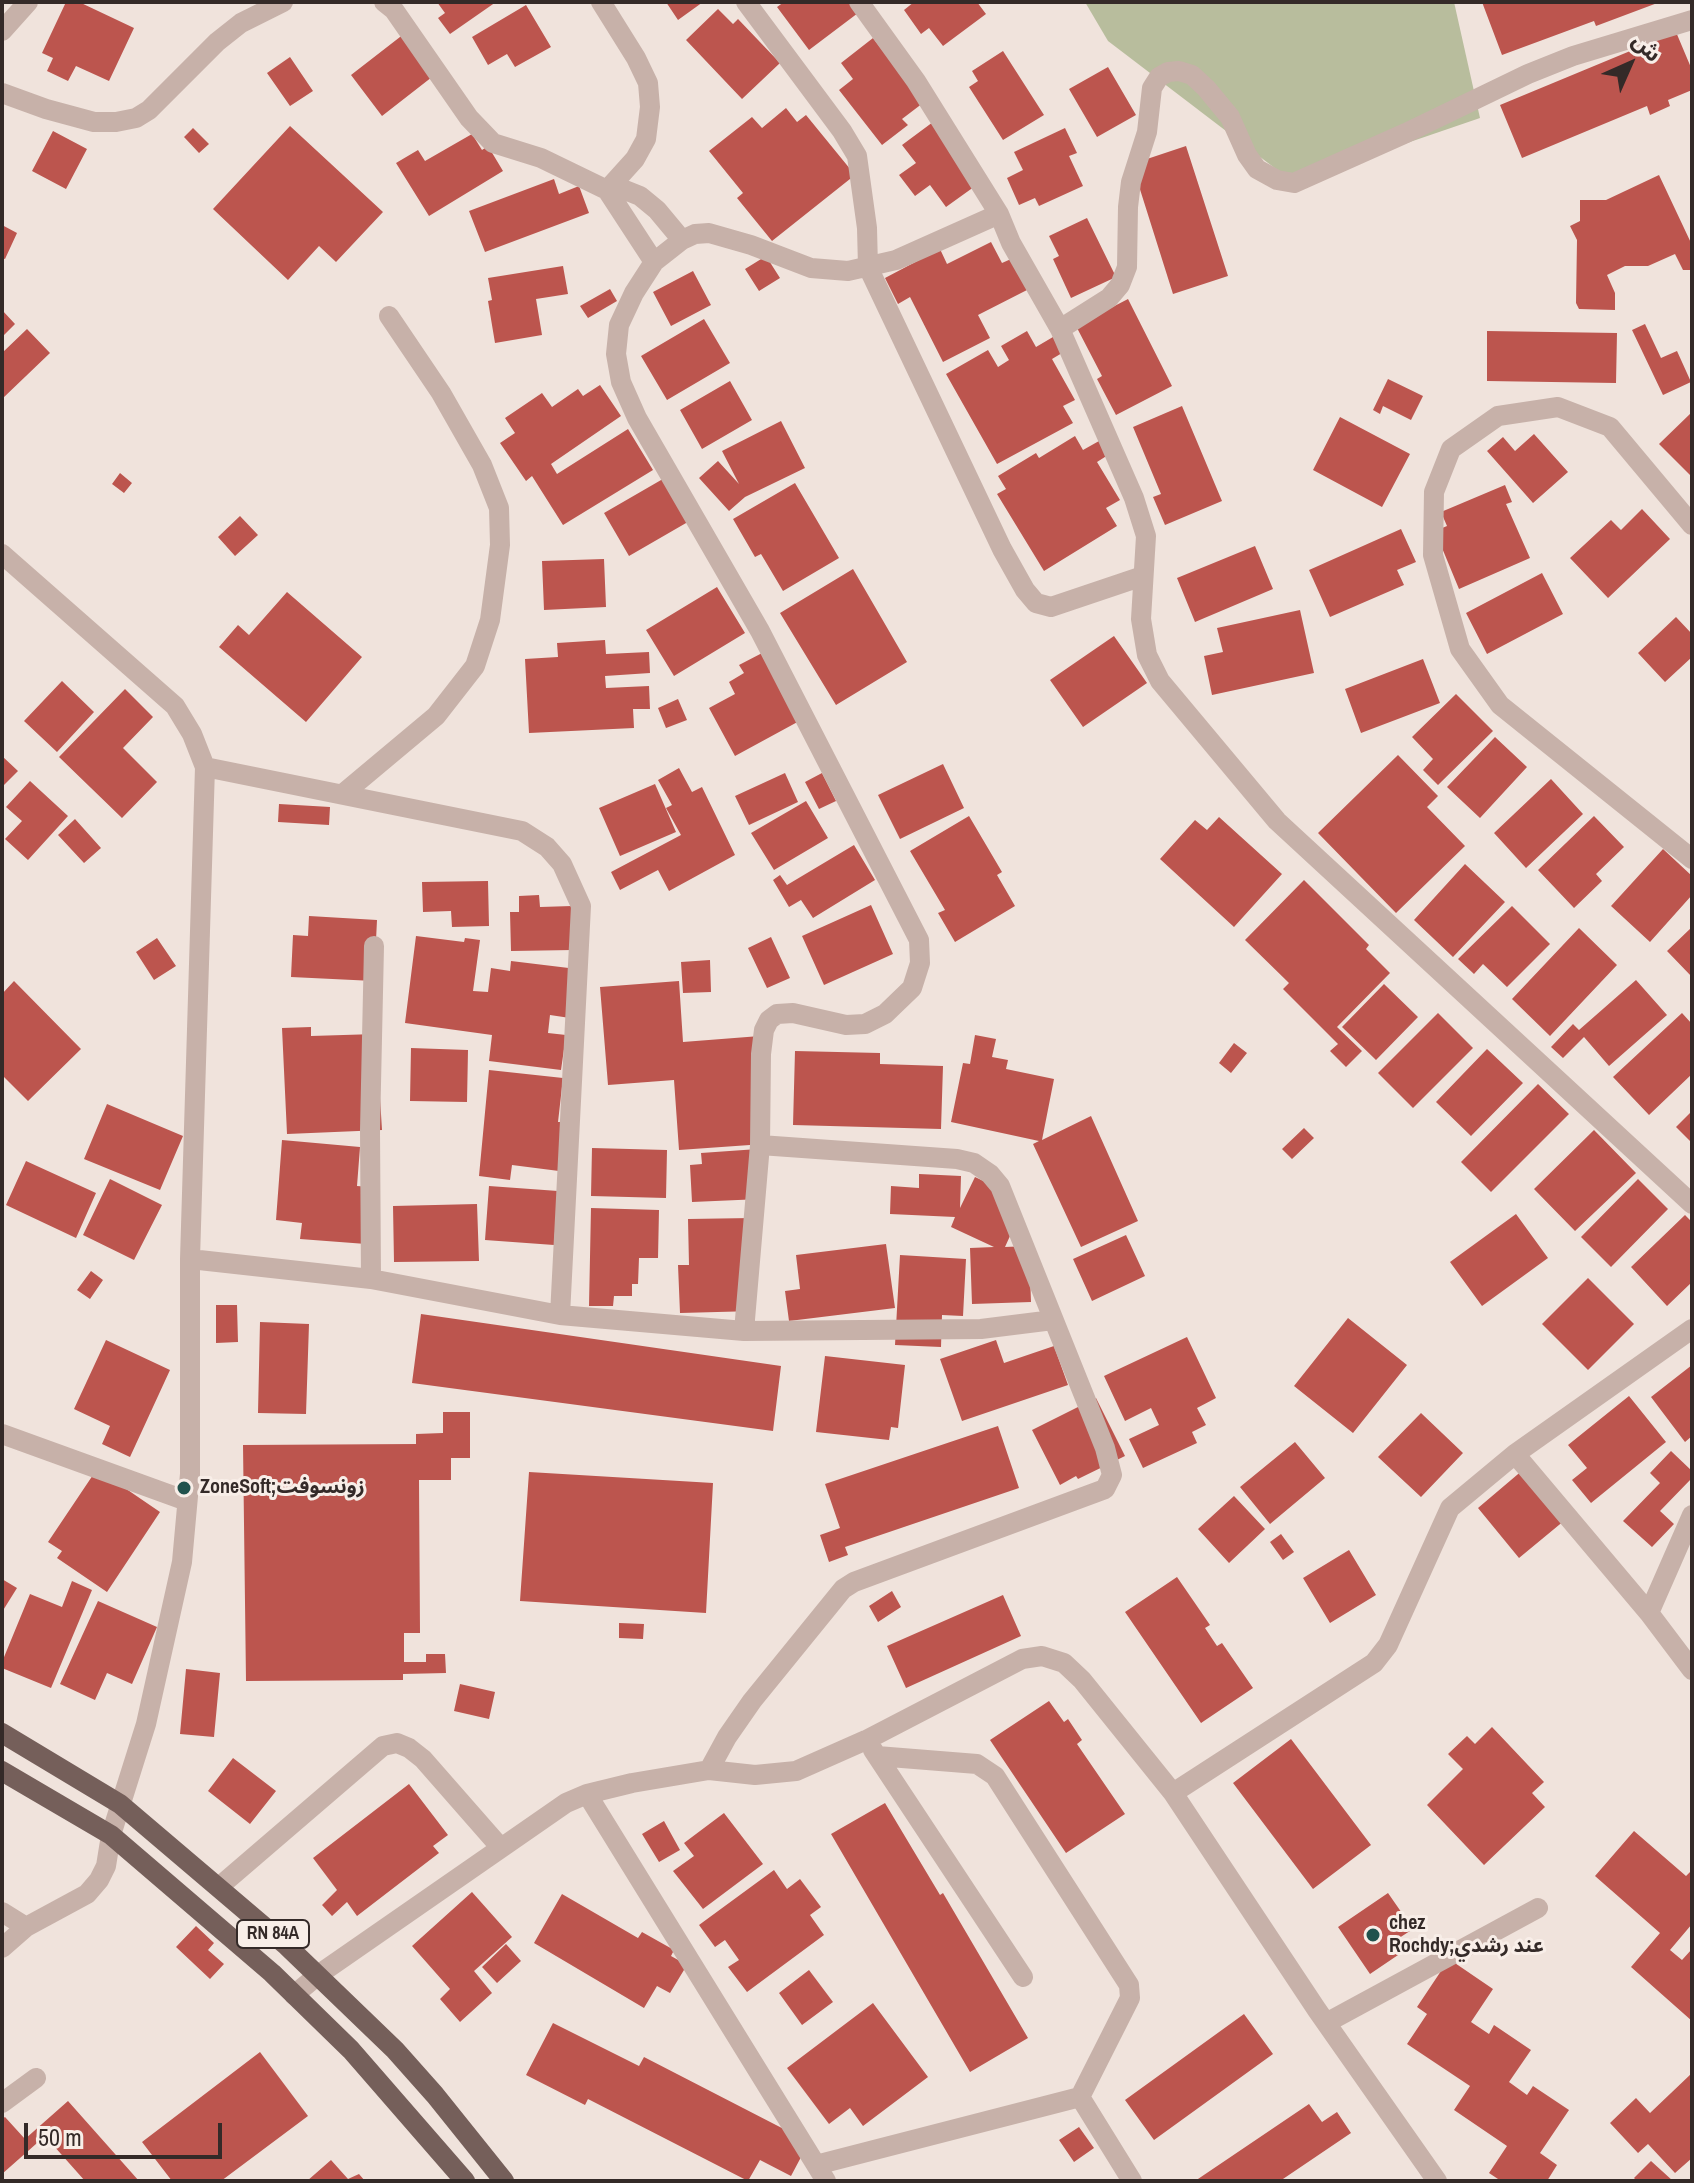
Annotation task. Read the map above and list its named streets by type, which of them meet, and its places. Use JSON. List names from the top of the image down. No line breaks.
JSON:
{"streets":{"main road":["RN 84A"]},"places":["ZoneSoft;زونسوفت","chez Rochdy;عند رشدي"],"scale_bar":"50 m","north":"top right"}
